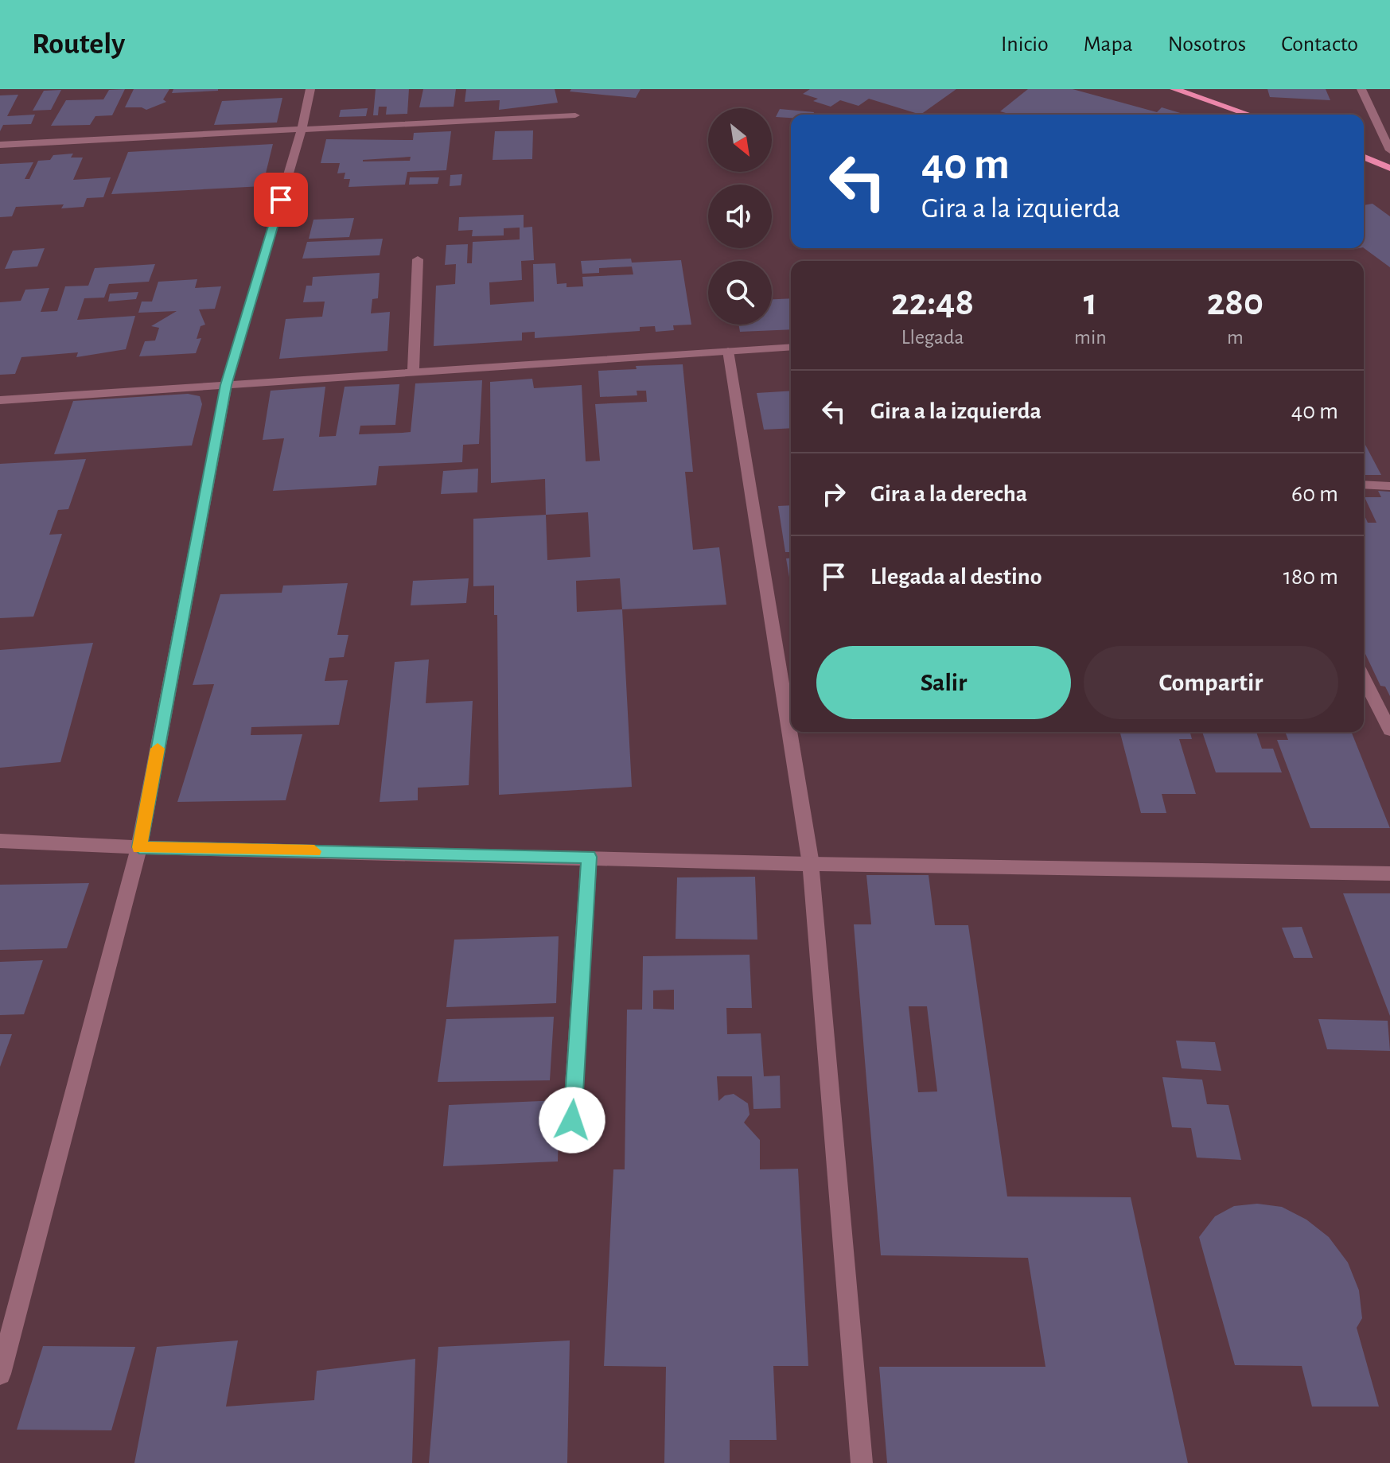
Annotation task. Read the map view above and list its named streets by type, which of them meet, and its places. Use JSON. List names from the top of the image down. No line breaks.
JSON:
{"north":"bottom right","page":{"header":"Routely","nav":["Inicio","Mapa","Nosotros","Contacto"],"turn":["40 m","Gira a la izquierda"],"eta":["22:48","Llegada","1","min","280","m"],"list":[{"name":"Gira a la izquierda","value":"40 m"},{"name":"Gira a la derecha","value":"60 m"},{"name":"Llegada al destino","value":"180 m"}],"buttons":["Salir","Compartir"]}}
